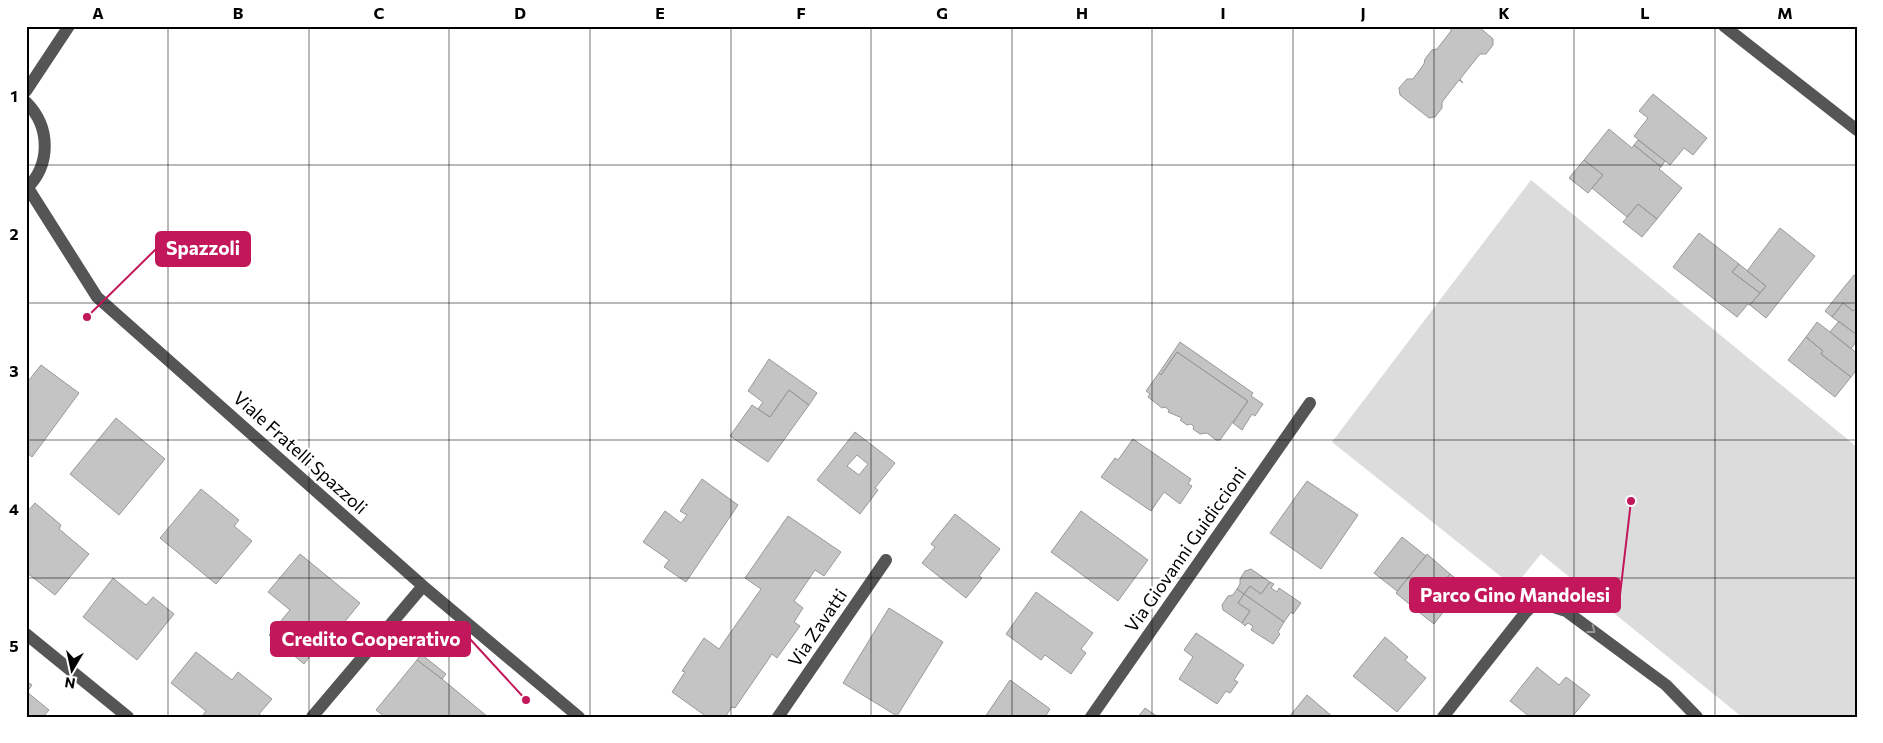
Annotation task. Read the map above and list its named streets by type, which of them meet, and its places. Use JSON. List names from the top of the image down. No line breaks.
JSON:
{"streets":{"street":["Viale Fratelli Spazzoli","Via Giovanni Guidiccioni","Via Zavatti"]},"places":["Spazzoli","Parco Gino Mandolesi","Credito Cooperativo"],"north":"bottom","grid":{"columns":["A","B","C","D","E","F","G","H","I","J","K","L","M"],"rows":["1","2","3","4","5"]}}
